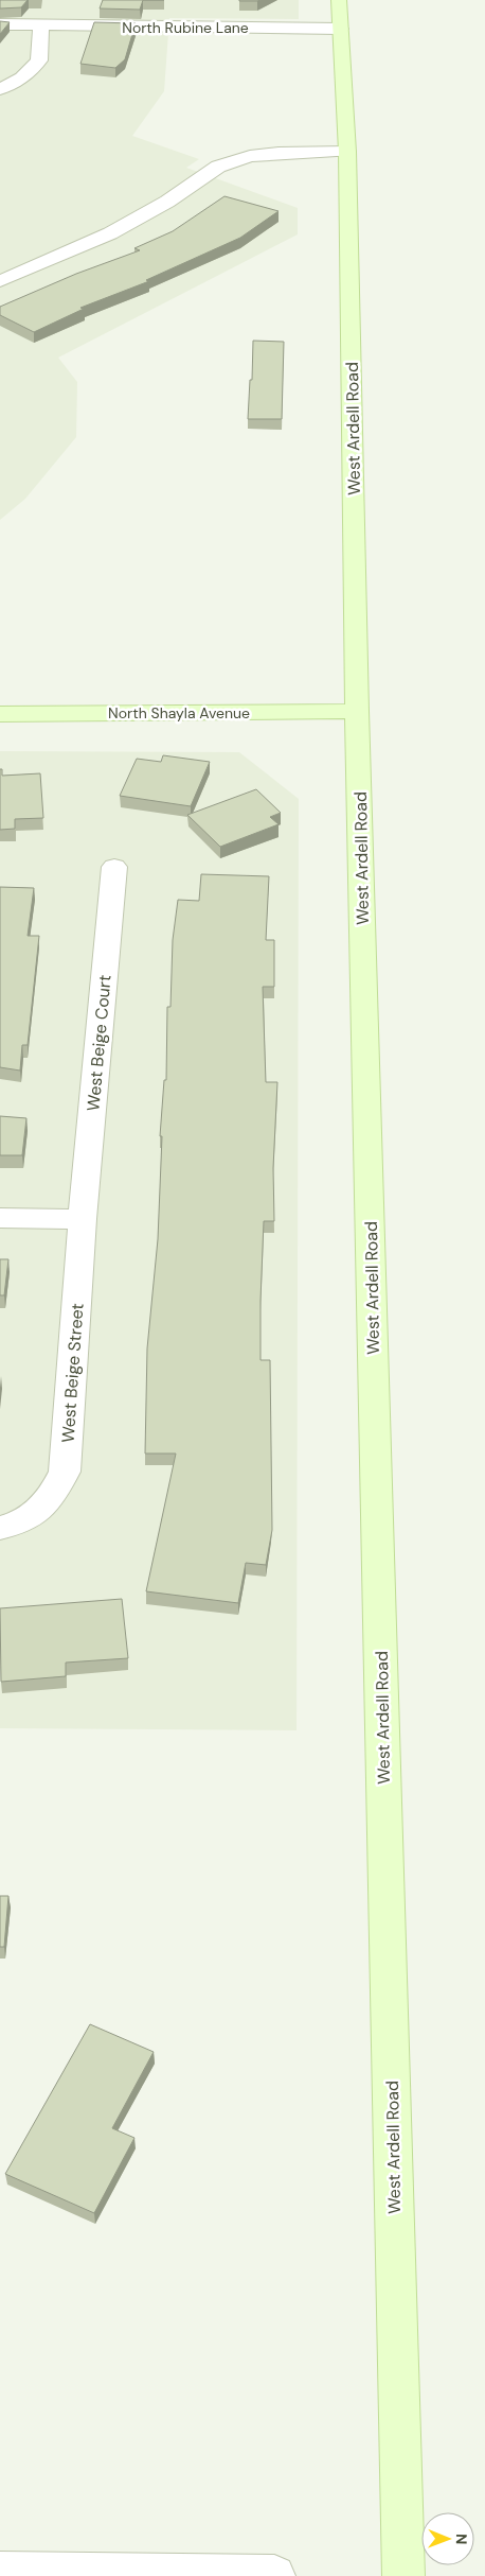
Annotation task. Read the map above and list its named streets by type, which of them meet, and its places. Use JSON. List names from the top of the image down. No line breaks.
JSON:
{"streets":{"street":["North Rubine Lane","West Ardell Road","North Shayla Avenue","West Beige Court","West Beige Street"]},"crossings":[["North Rubine Lane","West Ardell Road"],["West Ardell Road","North Shayla Avenue"],["West Beige Court","West Beige Street"]],"north":"right"}
